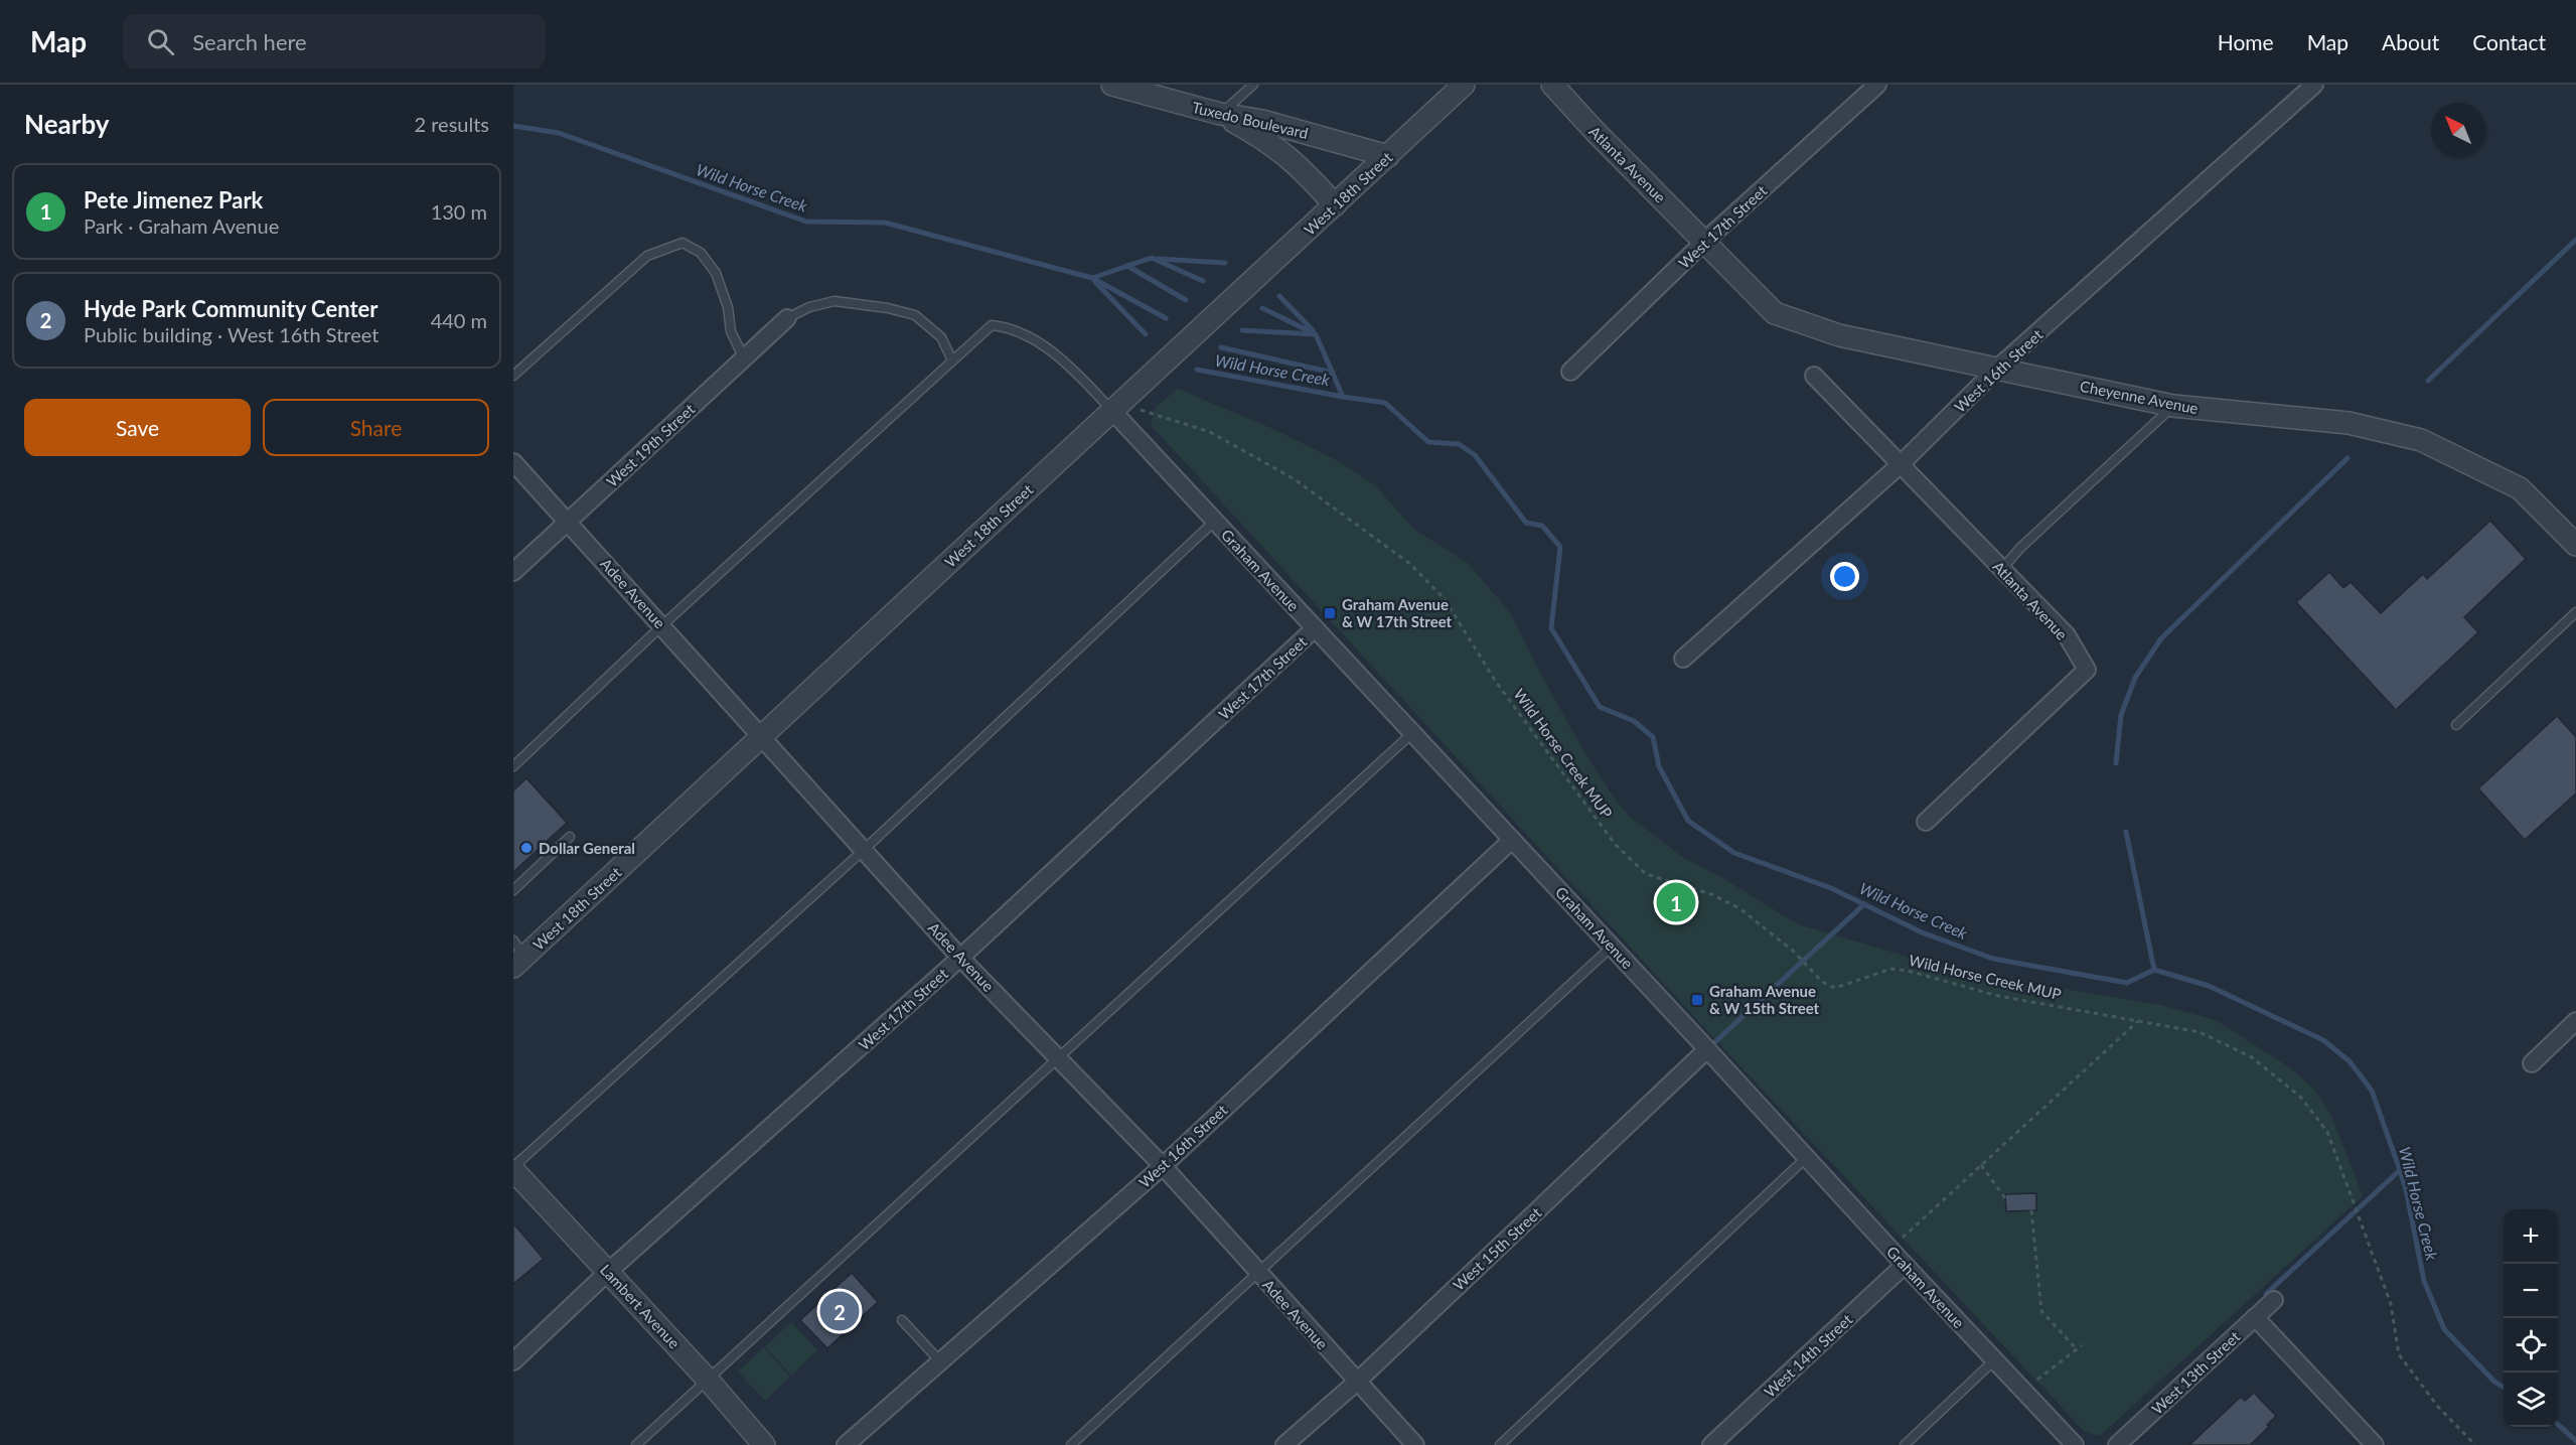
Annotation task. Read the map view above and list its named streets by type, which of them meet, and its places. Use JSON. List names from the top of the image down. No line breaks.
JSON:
{"streets":{"street":["Tuxedo Boulevard","Atlanta Avenue","West 18th Street","West 17th Street","West 16th Street","Cheyenne Avenue","West 19th Street","Graham Avenue","Adee Avenue","West 15th Street","Lambert Avenue","West 14th Street","West 13th Street"],"path":["Wild Horse Creek MUP"]},"crossings":[["Tuxedo Boulevard","West 18th Street"],["Atlanta Avenue","West 17th Street"],["Atlanta Avenue","West 16th Street"],["Atlanta Avenue","Cheyenne Avenue"],["West 18th Street","Graham Avenue"],["West 18th Street","Adee Avenue"],["West 18th Street","Wild Horse Creek MUP"],["West 17th Street","Cheyenne Avenue"],["West 17th Street","Graham Avenue"],["West 17th Street","Adee Avenue"],["West 17th Street","Lambert Avenue"],["West 16th Street","Cheyenne Avenue"],["West 16th Street","Graham Avenue"],["West 16th Street","Adee Avenue"],["West 19th Street","Adee Avenue"],["Graham Avenue","Wild Horse Creek MUP"],["Graham Avenue","West 15th Street"],["Graham Avenue","West 14th Street"],["Adee Avenue","West 15th Street"]],"water":["Wild Horse Creek"],"places":{"transit":["Graham Avenue & W 17th Street","Graham Avenue & W 15th Street"],"other":["Dollar General"]},"north":"top left","page":{"header":"Map","search":"Search here","nav":["Home","Map","About","Contact"],"heading":["Nearby","2 results"],"list":[{"mark":"1","name":"Pete Jimenez Park","note":"Park · Graham Avenue","value":"130 m"},{"mark":"2","name":"Hyde Park Community Center","note":"Public building · West 16th Street","value":"440 m"}],"buttons":["Save","Share"],"pins":["1","2"],"map_buttons":["+","−"]}}
